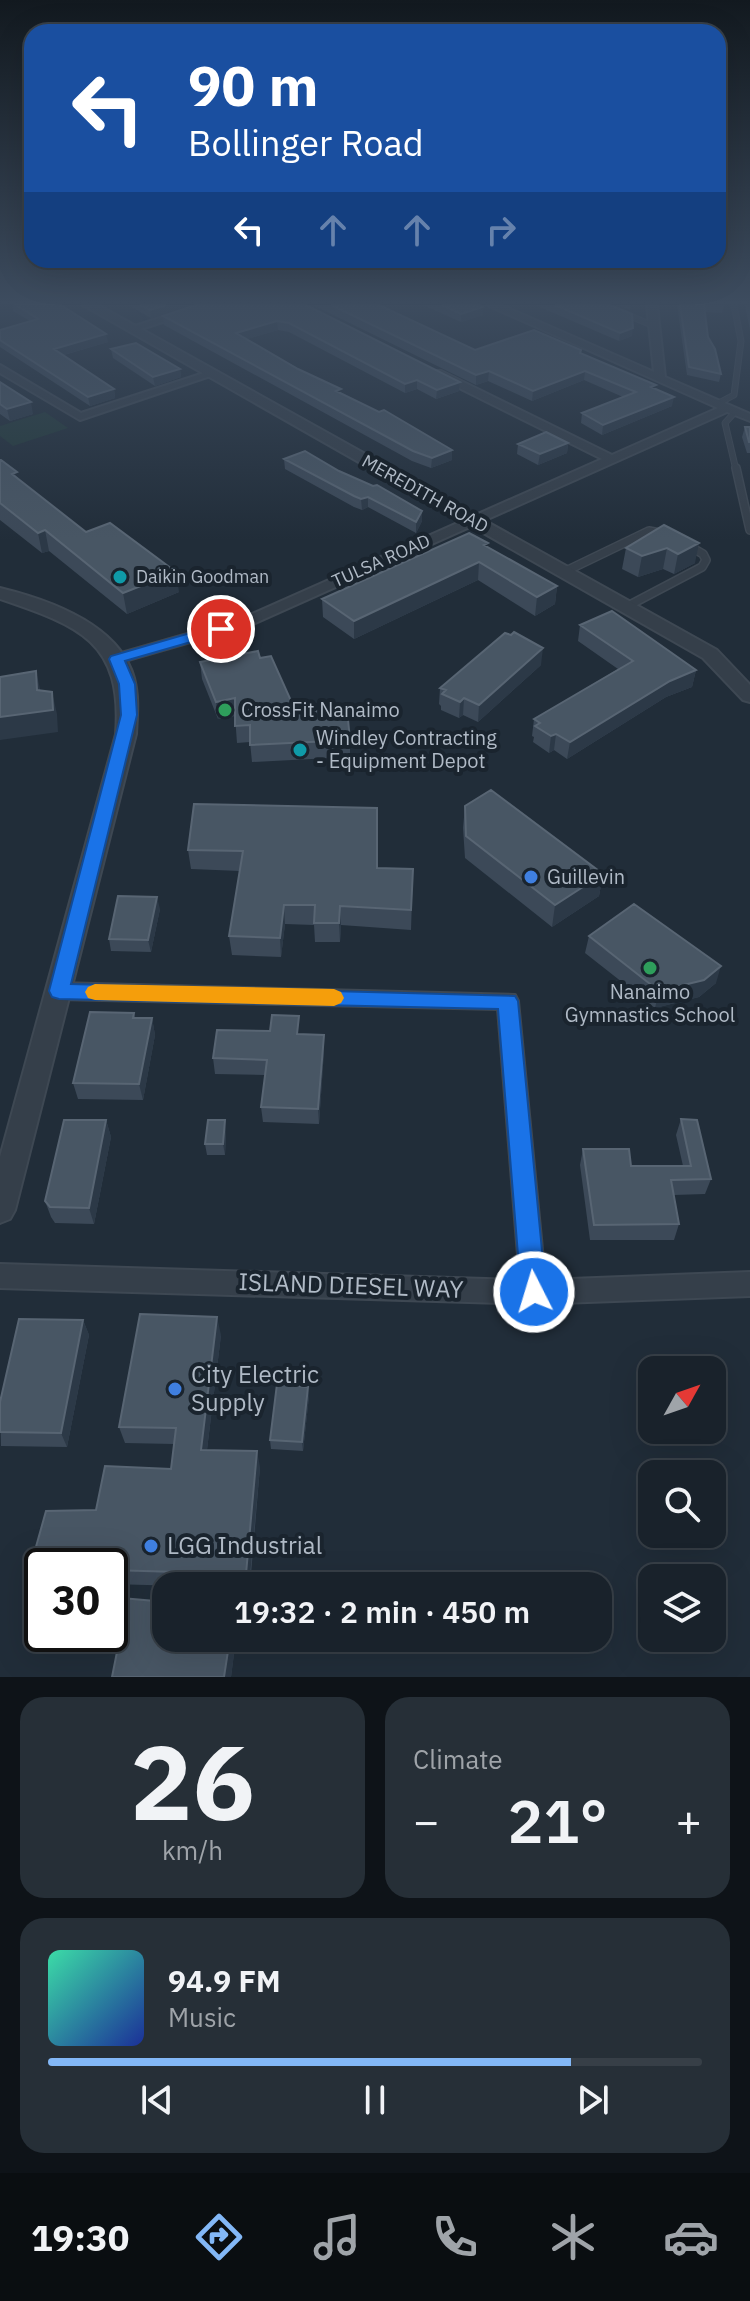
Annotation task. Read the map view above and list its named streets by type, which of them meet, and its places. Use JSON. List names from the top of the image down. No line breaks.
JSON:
{"streets":{"street":["MEREDITH ROAD","TULSA ROAD","ISLAND DIESEL WAY"]},"crossings":[["MEREDITH ROAD","TULSA ROAD"]],"places":["Daikin Goodman","CrossFit Nanaimo","Windley Contracting - Equipment Depot","Guillevin","Nanaimo Gymnastics School","City Electric Supply","LGG Industrial"],"north":"top right","page":{"turn":["90 m","Bollinger Road"],"limit":"30","trip":"19:32 · 2 min · 450 m","tile":[["26","km/h"],"Climate"],"heat":["−","21°","+"],"song":["94.9 FM","Music"],"tabs":"19:30"}}
